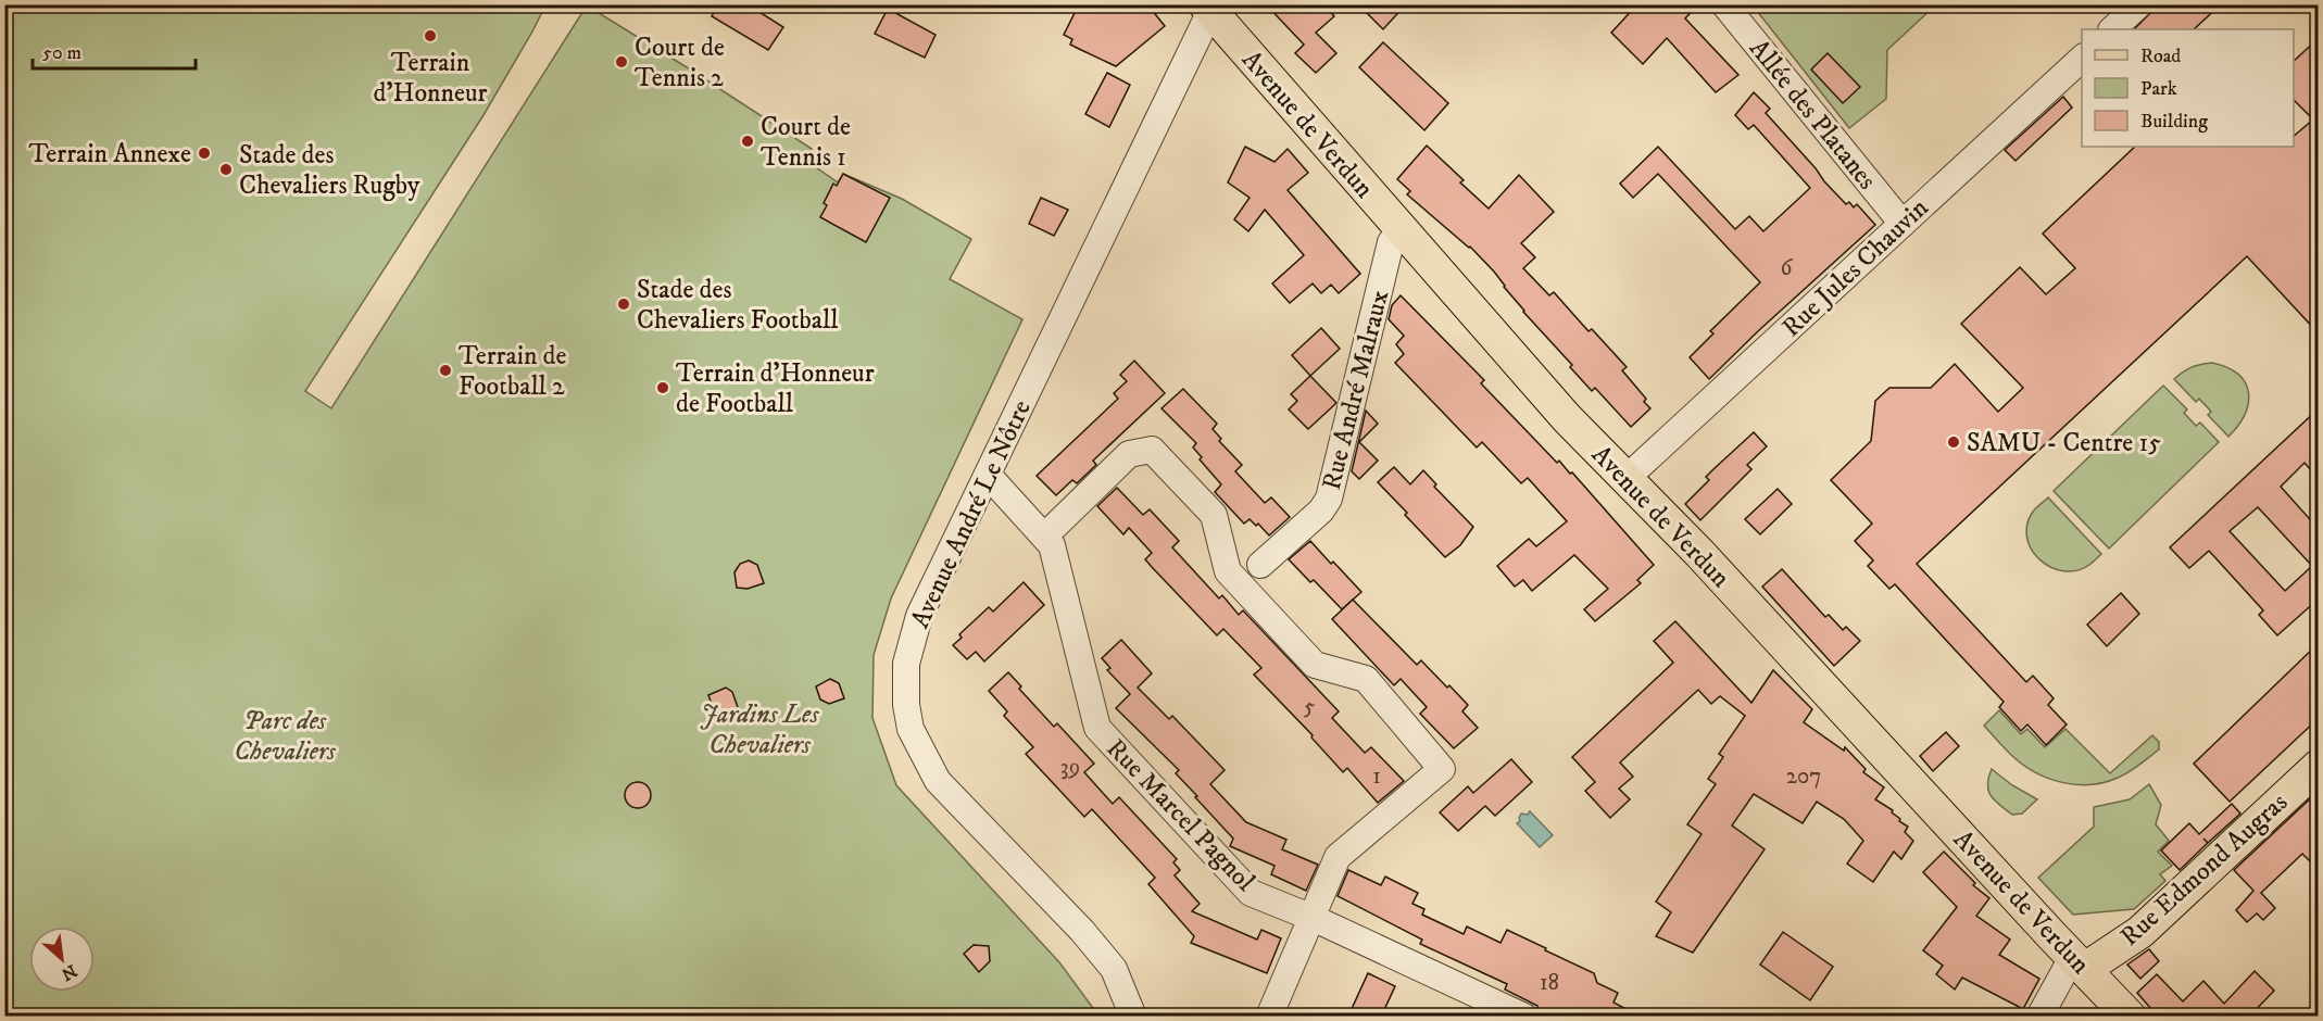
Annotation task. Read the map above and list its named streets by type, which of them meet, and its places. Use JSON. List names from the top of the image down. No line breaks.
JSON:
{"streets":{"main road":["Avenue de Verdun","Rue Edmond Augras"],"street":["Allée des Platanes","Rue Jules Chauvin","Rue André Malraux","Avenue André Le Nôtre","Rue Marcel Pagnol"]},"crossings":[["Allée des Platanes","Rue Jules Chauvin"],["Avenue de Verdun","Rue Jules Chauvin"],["Avenue de Verdun","Rue André Malraux"],["Avenue de Verdun","Avenue André Le Nôtre"],["Avenue de Verdun","Rue Edmond Augras"],["Avenue André Le Nôtre","Rue Marcel Pagnol"]],"parks":["Jardins Les Chevaliers","Parc des Chevaliers"],"places":["Terrain d'Honneur","Court de Tennis 2","Court de Tennis 1","Terrain Annexe","Stade des Chevaliers Rugby","Stade des Chevaliers Football","Terrain de Football 2","Terrain d'Honneur de Football","SAMU - Centre 15"],"house_numbers":["6","5","39","1","207","18"],"legend":["Road","Park","Building"],"scale_bar":"50 m","north":"bottom right"}
